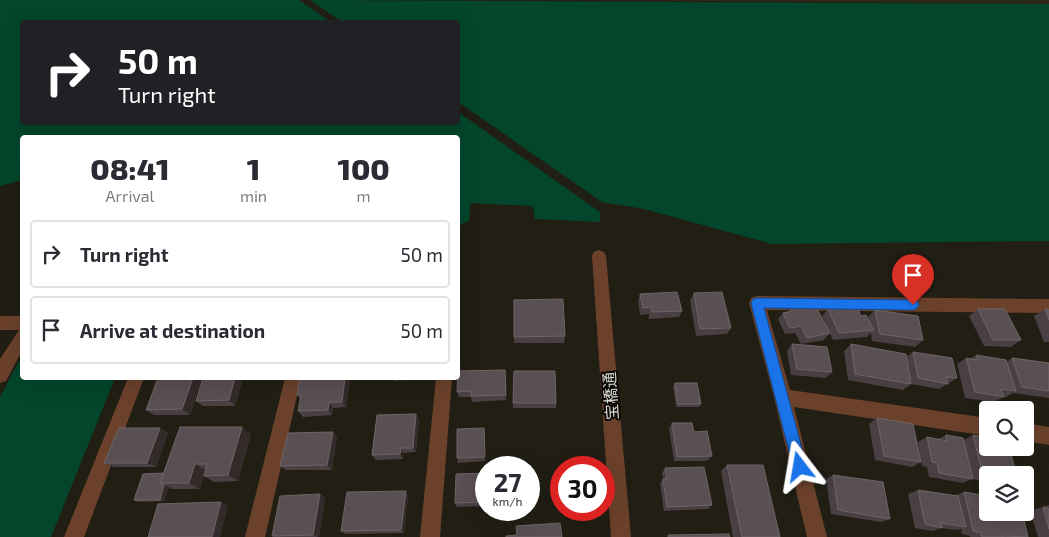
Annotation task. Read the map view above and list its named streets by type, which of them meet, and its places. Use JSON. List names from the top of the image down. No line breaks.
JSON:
{"streets":{"street":["宝橋通"]},"page":{"turn":["50 m","Turn right"],"eta":["08:41","Arrival","1","min","100","m"],"list":[{"name":"Turn right","value":"50 m"},{"name":"Arrive at destination","value":"50 m"}],"speed":"27 km/h","limit":"30"}}
